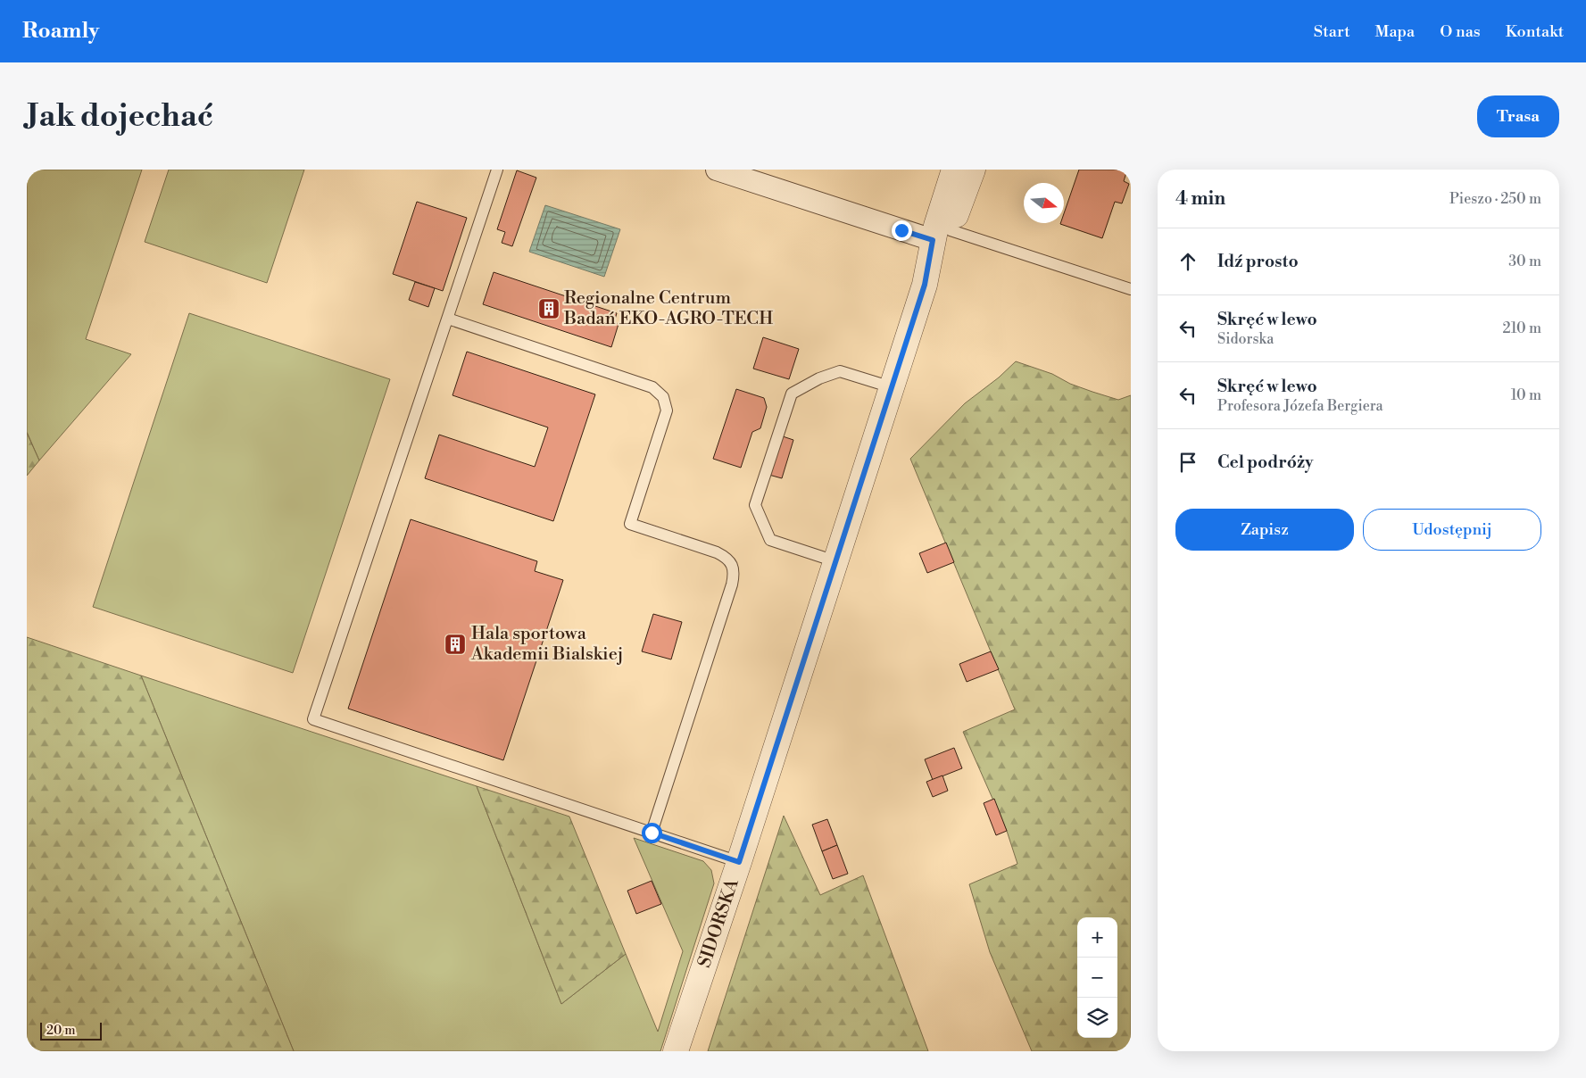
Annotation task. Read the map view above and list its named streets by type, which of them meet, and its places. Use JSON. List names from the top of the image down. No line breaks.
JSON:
{"streets":{"street":["SIDORSKA"]},"places":{"building":["Regionalne Centrum Badań EKO-AGRO-TECH","Hala sportowa Akademii Bialskiej"]},"scale_bar":"20 m","north":"right","page":{"header":"Roamly","nav":["Start","Mapa","O nas","Kontakt"],"buttons":["Trasa",["Zapisz","Udostępnij"]],"title":"Jak dojechać","heading":["4 min","Pieszo · 250 m"],"list":[["Idź prosto","30 m"],["Skręć w lewo","Sidorska","210 m"],["Skręć w lewo","Profesora Józefa Bergiera","10 m"],"Cel podróży"],"map_buttons":["+","−"],"scale":"20 m"}}
